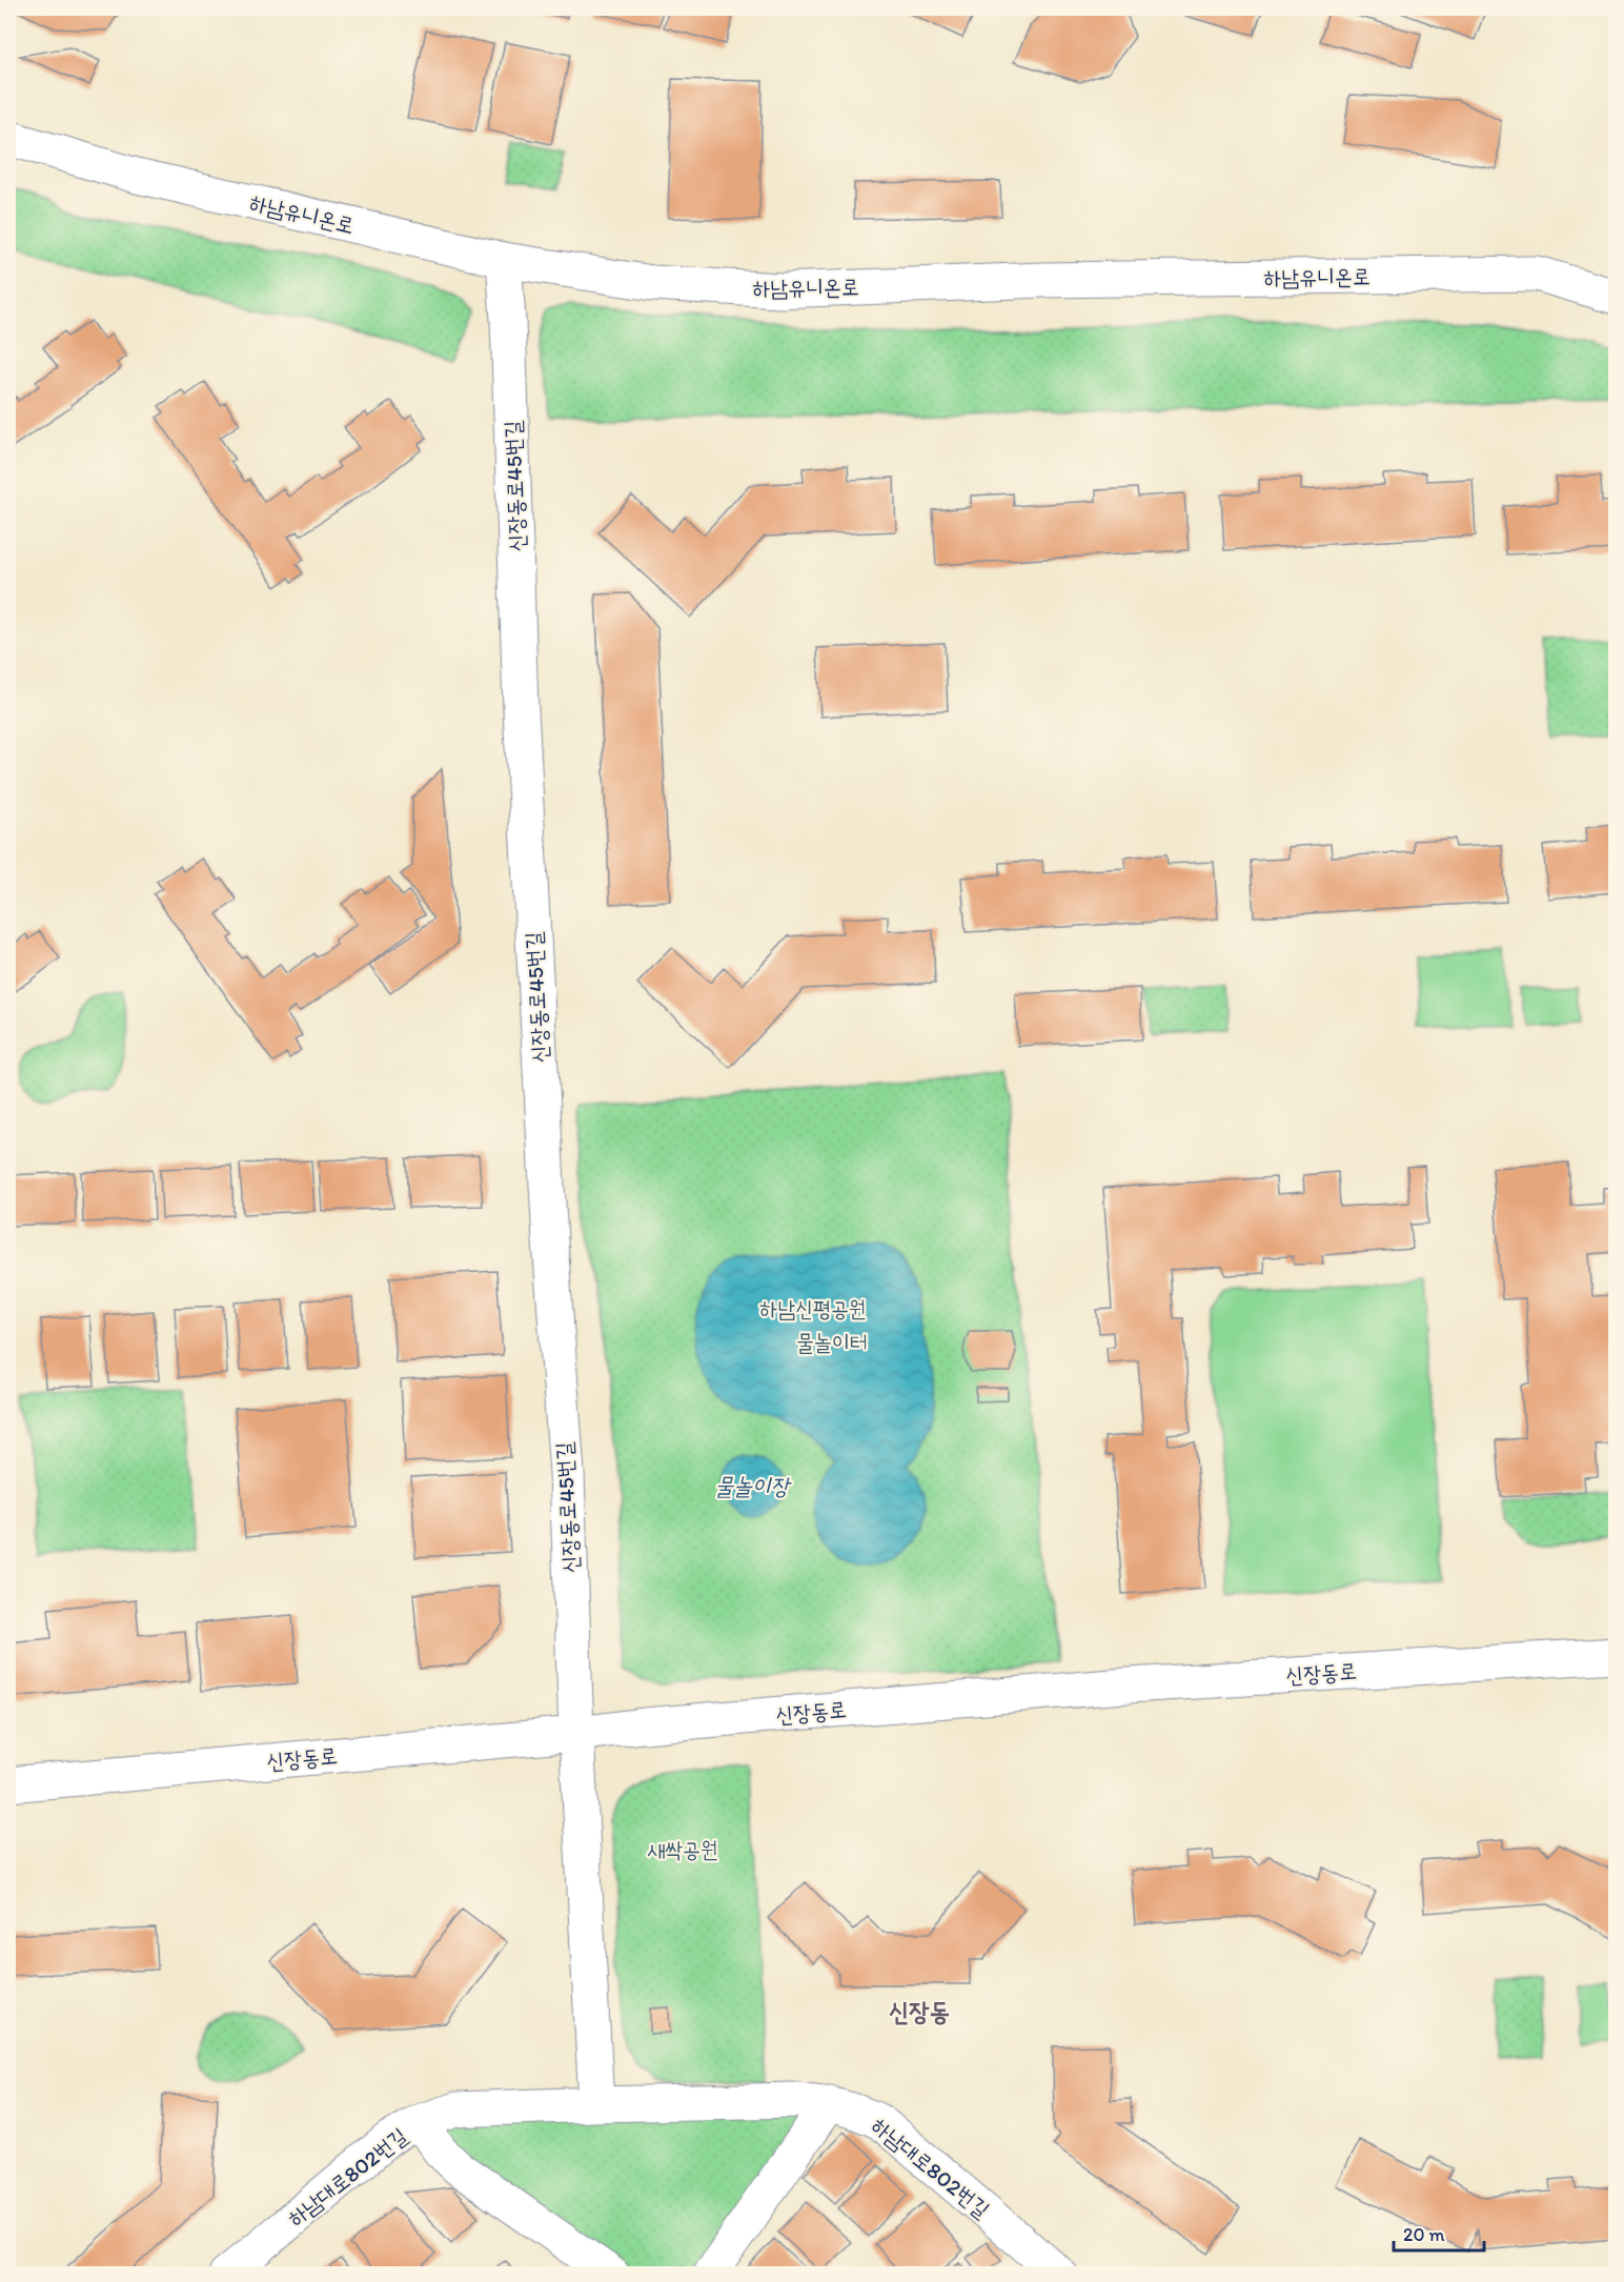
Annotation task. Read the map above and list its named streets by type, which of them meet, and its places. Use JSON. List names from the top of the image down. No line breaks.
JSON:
{"streets":{"street":["하남유니온로","신장동로45번길","신장동로","하남대로802번길"]},"crossings":[["하남유니온로","신장동로45번길"],["신장동로45번길","신장동로"]],"districts":["신장동"],"water":["물놀이장"],"parks":["하남신평공원","물놀이터","새싹공원"],"scale_bar":"20 m"}
